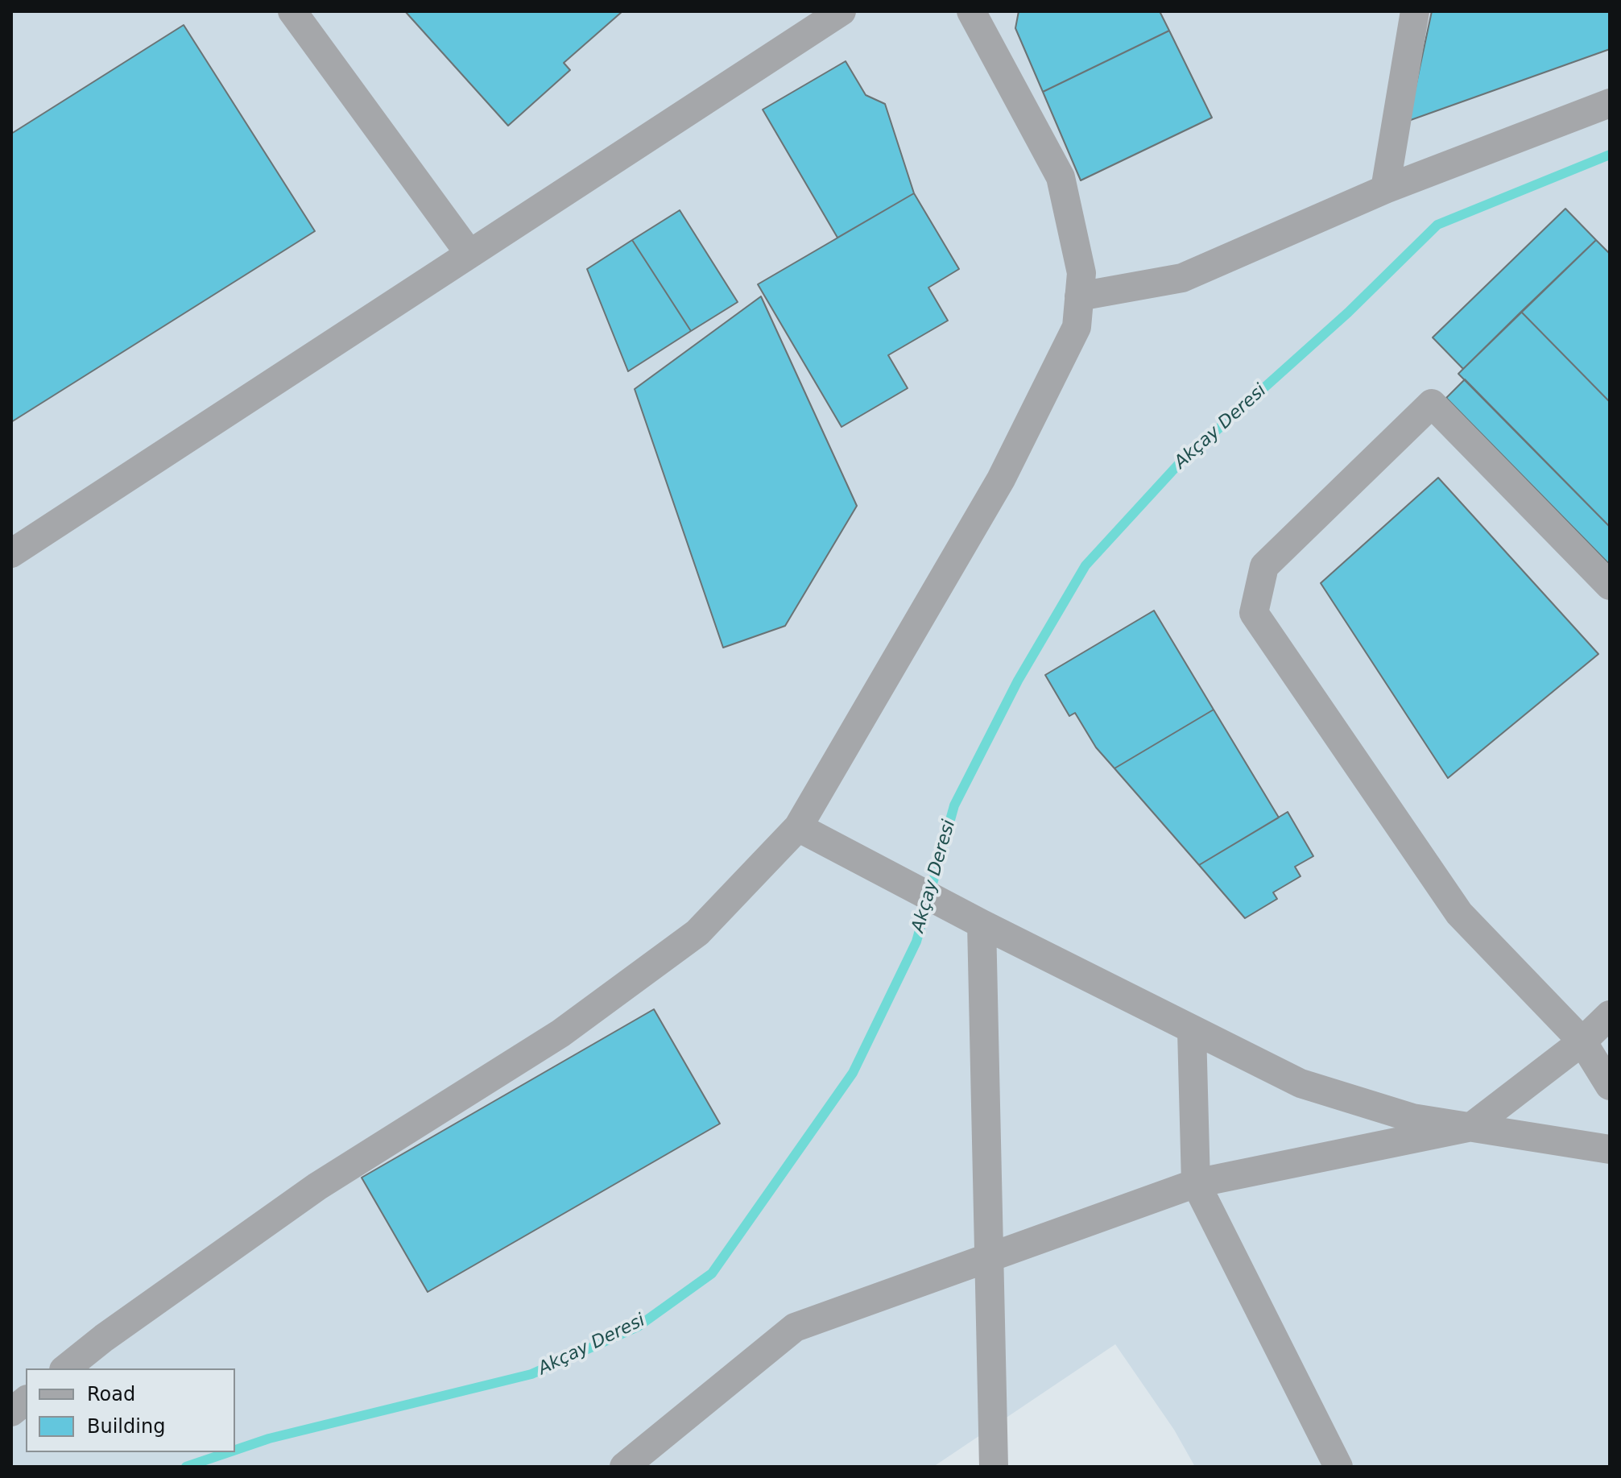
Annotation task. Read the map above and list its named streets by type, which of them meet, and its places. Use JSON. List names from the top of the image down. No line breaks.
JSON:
{"water":["Akçay Deresi"],"legend":["Road","Building"]}
